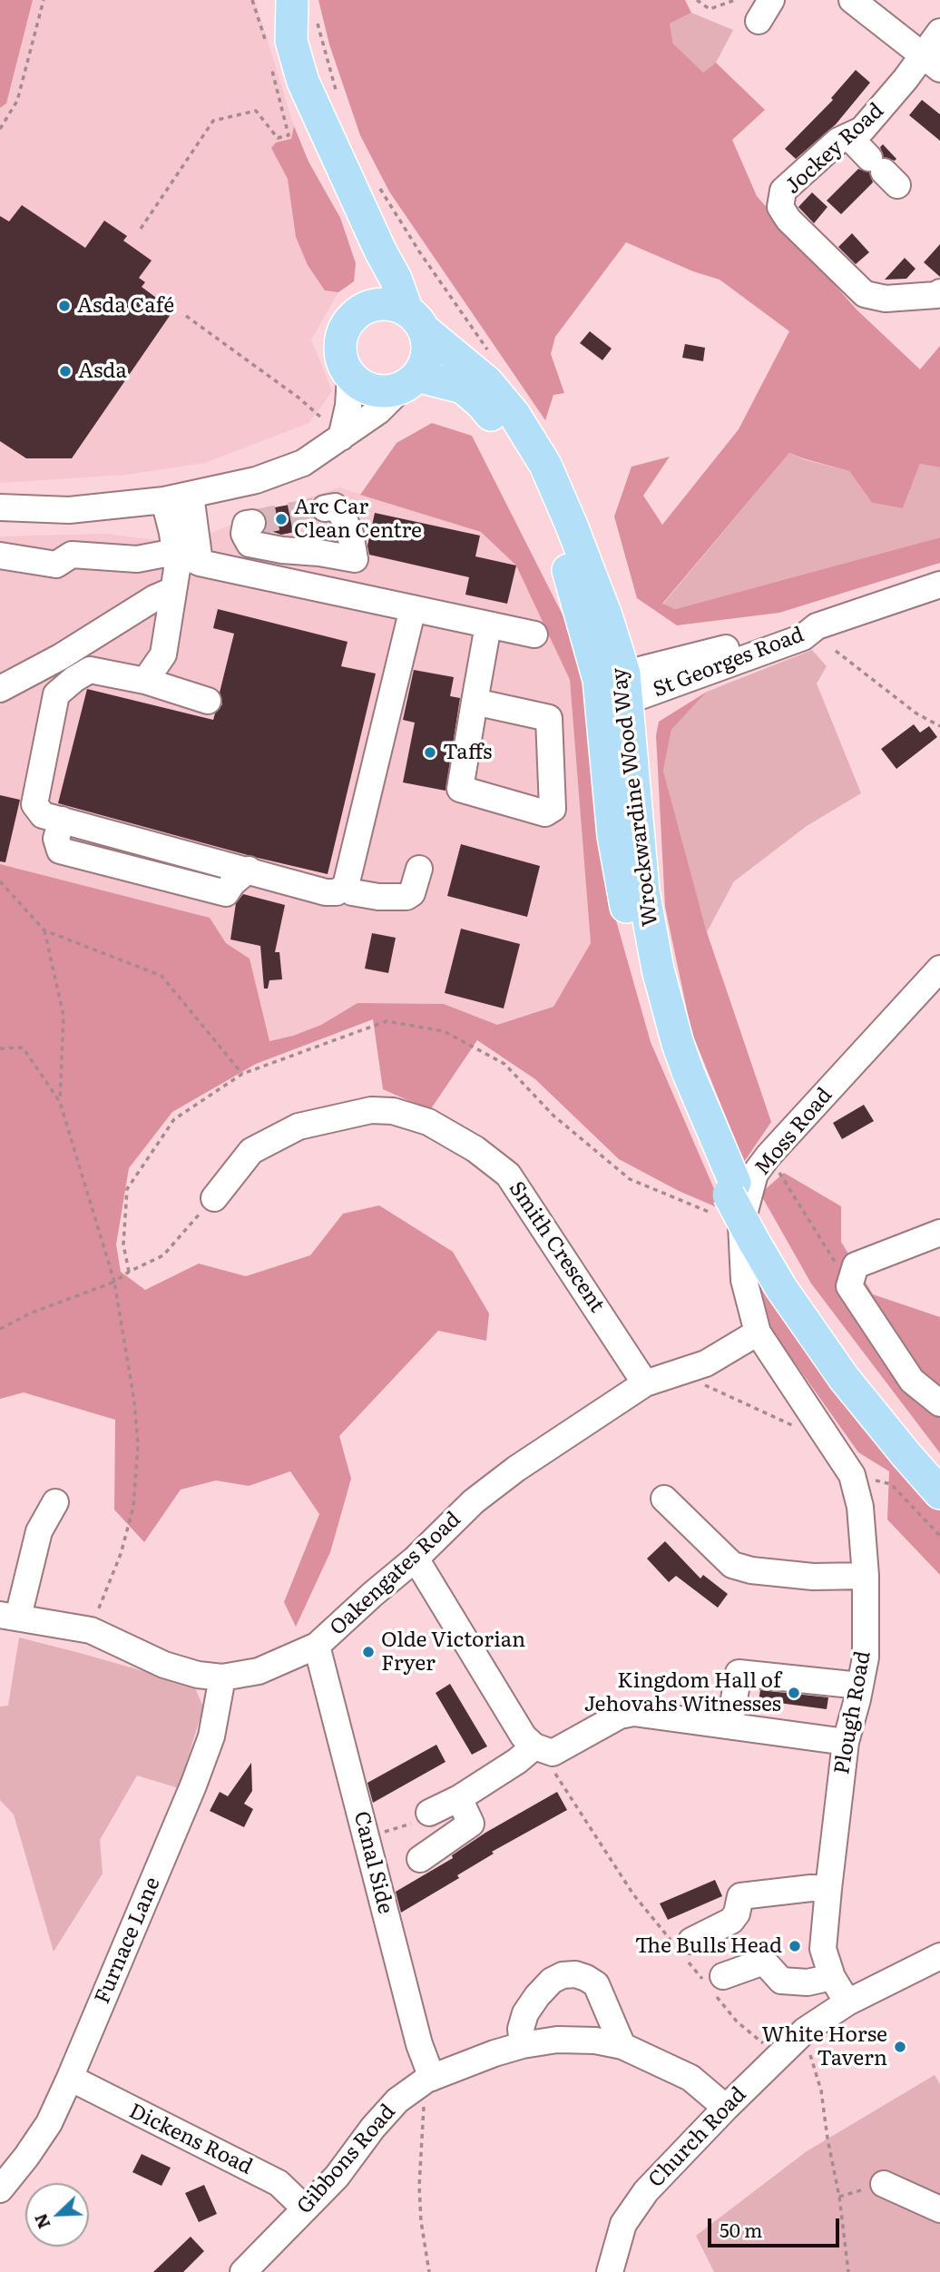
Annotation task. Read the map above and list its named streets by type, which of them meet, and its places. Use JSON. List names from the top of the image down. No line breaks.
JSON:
{"streets":{"main road":["Wrockwardine Wood Way"],"street":["Jockey Road","St Georges Road","Moss Road","Smith Crescent","Oakengates Road","Plough Road","Canal Side","Furnace Lane","Church Road","Dickens Road","Gibbons Road"]},"crossings":[["St Georges Road","Wrockwardine Wood Way"],["Wrockwardine Wood Way","Moss Road"],["Moss Road","Oakengates Road"],["Moss Road","Plough Road"],["Smith Crescent","Oakengates Road"],["Oakengates Road","Plough Road"],["Oakengates Road","Canal Side"],["Oakengates Road","Furnace Lane"],["Plough Road","Church Road"],["Canal Side","Gibbons Road"],["Furnace Lane","Dickens Road"],["Church Road","Gibbons Road"],["Dickens Road","Gibbons Road"]],"places":["Asda Café","Asda","Arc Car Clean Centre","Taffs","Olde Victorian Fryer","Kingdom Hall of Jehovahs Witnesses","The Bulls Head","White Horse Tavern"],"scale_bar":"50 m","north":"bottom left"}
